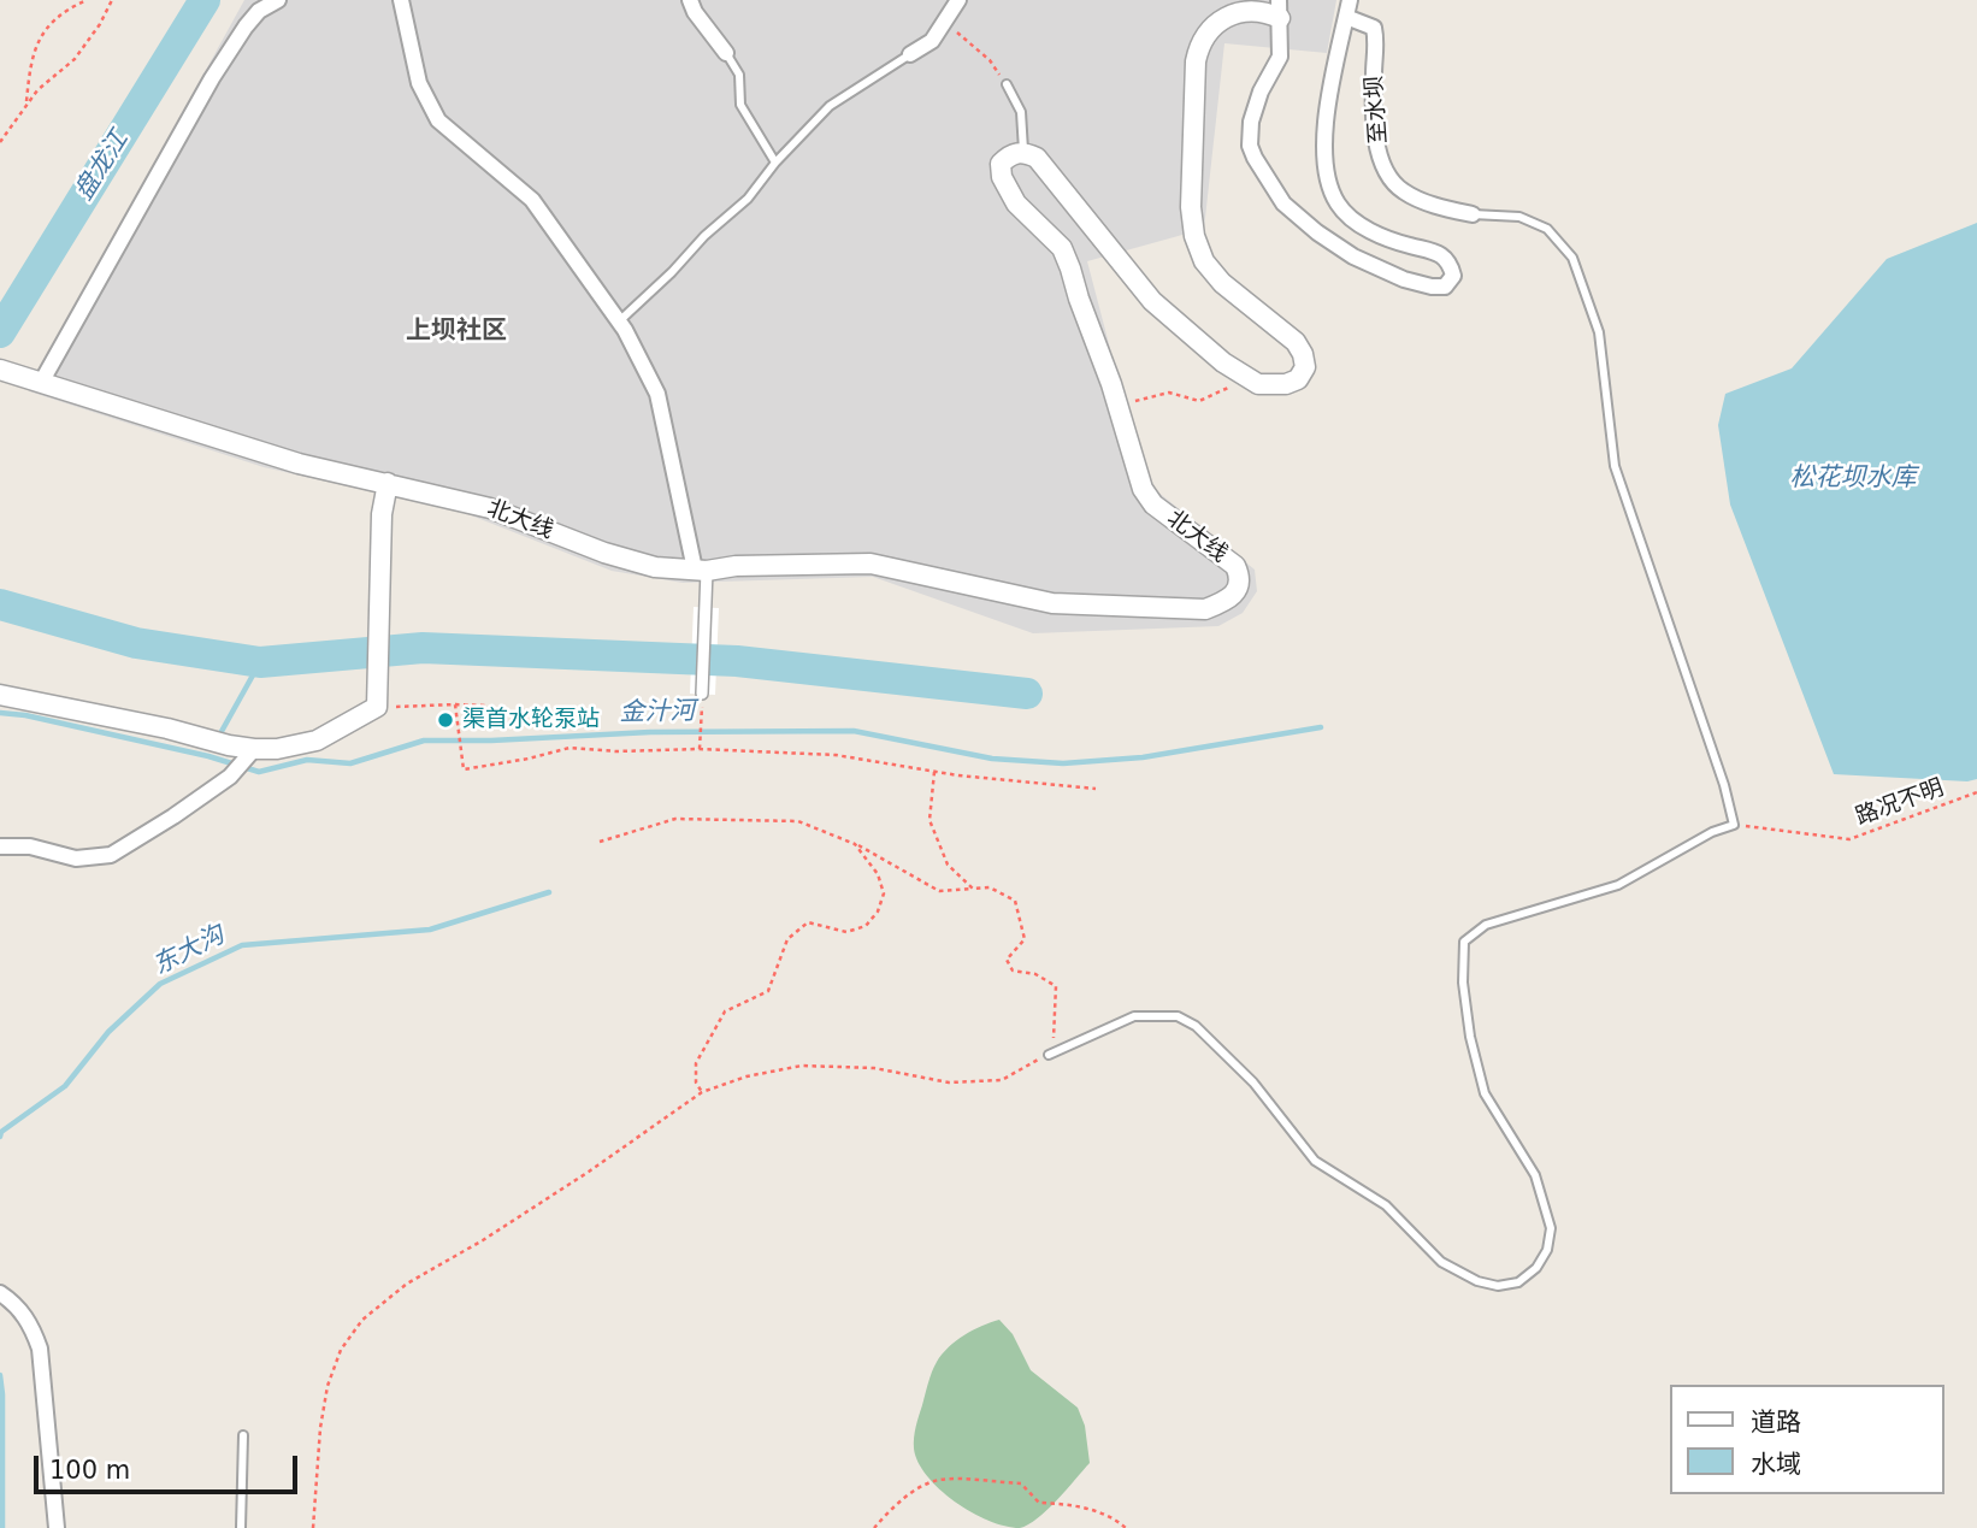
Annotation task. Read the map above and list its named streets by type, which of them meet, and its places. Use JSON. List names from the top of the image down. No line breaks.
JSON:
{"streets":{"street":["至水坝","北大线"],"path":["路况不明"]},"districts":["上坝社区"],"water":["盘龙江","松花坝水库","金汁河","东大沟"],"places":["渠首水轮泵站"],"legend":["道路","水域"],"scale_bar":"100 m"}
